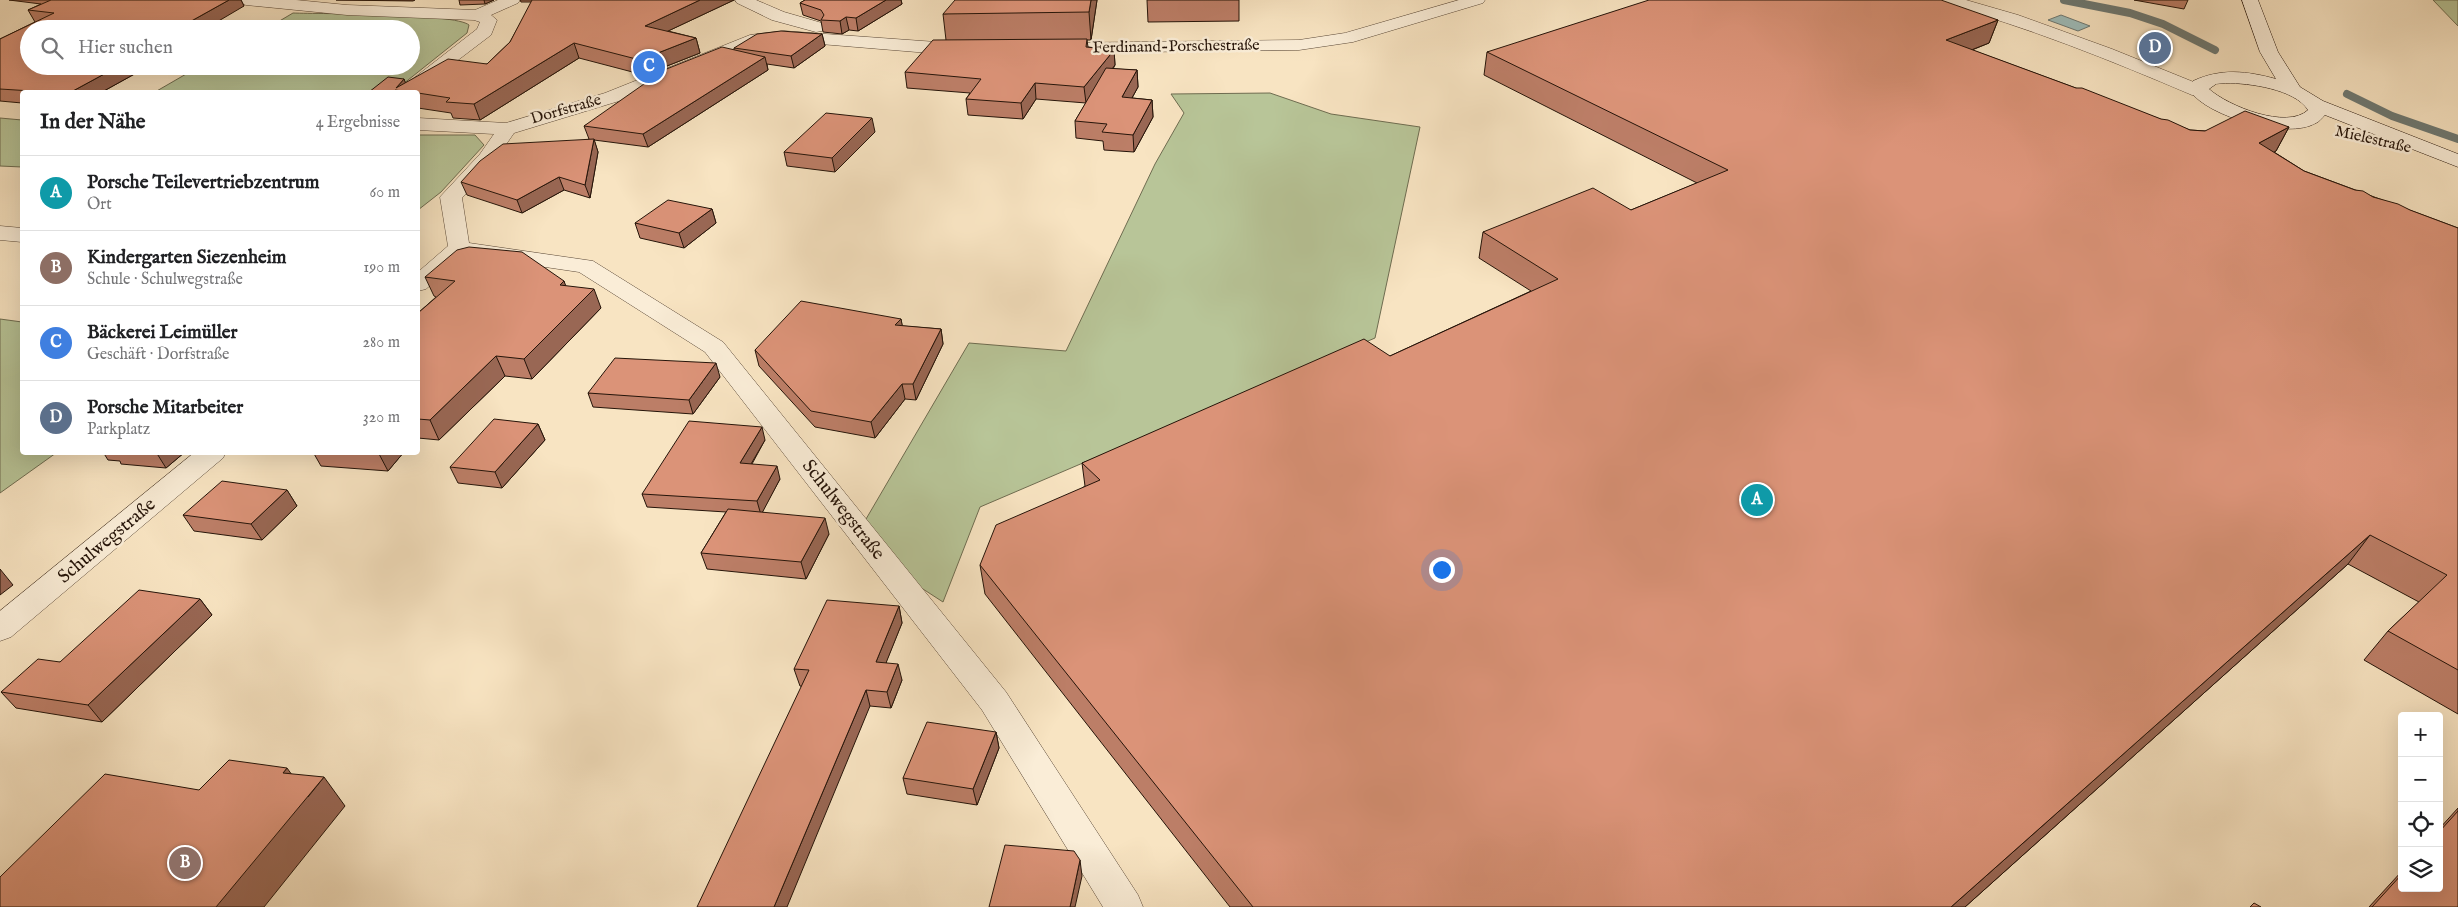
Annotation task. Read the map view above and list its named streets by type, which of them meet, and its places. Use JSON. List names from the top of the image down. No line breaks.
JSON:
{"streets":{"street":["Ferdinand-Porschestraße","Dorfstraße","Mielestraße","Schulwegstraße"]},"page":{"search":"Hier suchen","pins":["D","C","A","B"],"heading":["In der Nähe","4 Ergebnisse"],"list":[{"mark":"A","name":"Porsche Teilevertriebzentrum","note":"Ort","value":"60 m"},{"mark":"B","name":"Kindergarten Siezenheim","note":"Schule · Schulwegstraße","value":"190 m"},{"mark":"C","name":"Bäckerei Leimüller","note":"Geschäft · Dorfstraße","value":"280 m"},{"mark":"D","name":"Porsche Mitarbeiter","note":"Parkplatz","value":"320 m"}],"map_buttons":["+","−"]}}
